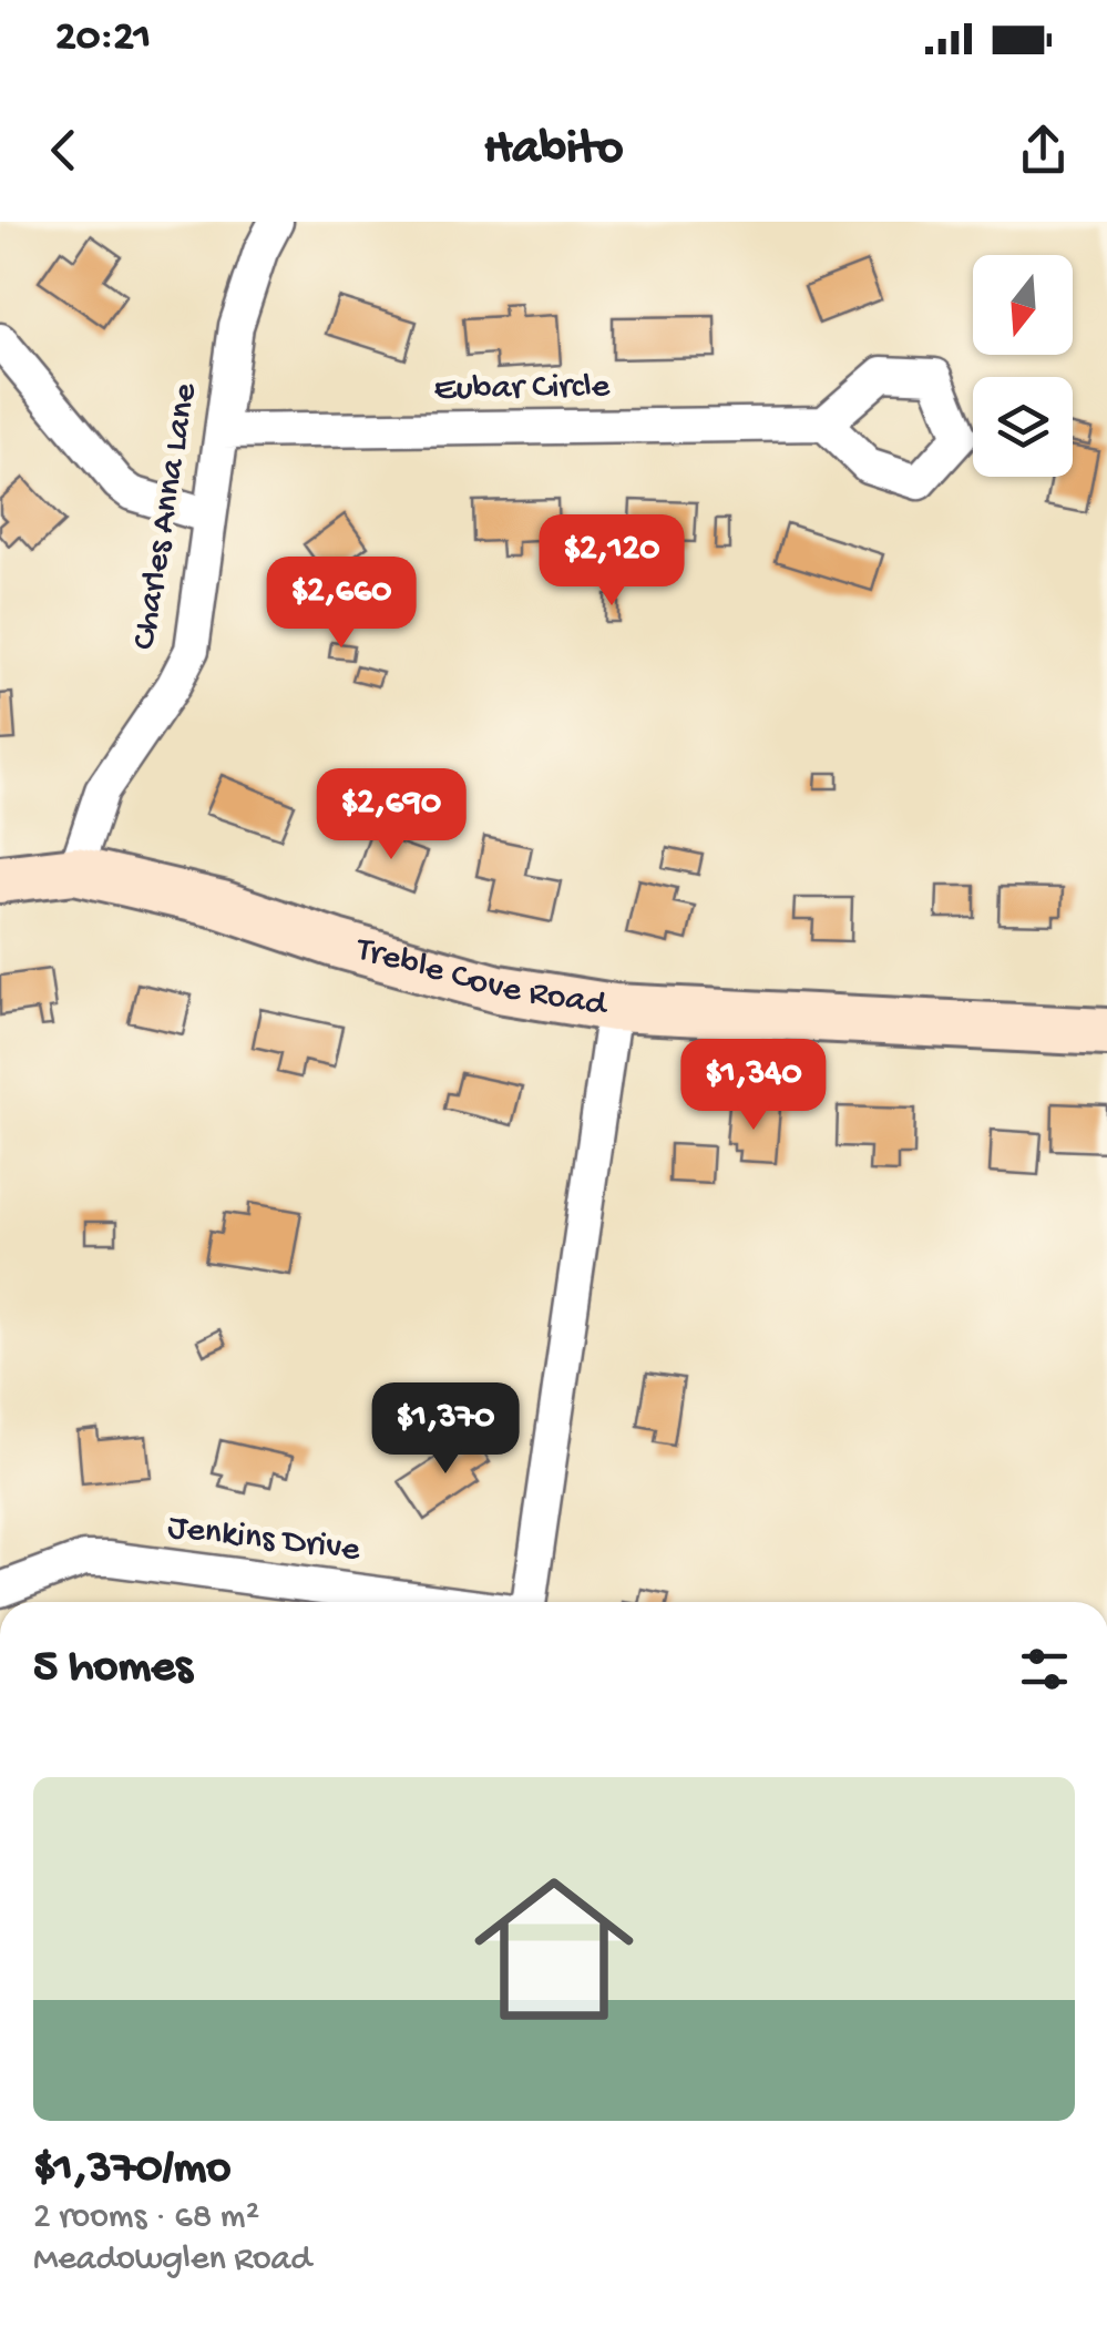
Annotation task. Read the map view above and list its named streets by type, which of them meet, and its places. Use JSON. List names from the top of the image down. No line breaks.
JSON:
{"streets":{"main road":["Treble Cove Road"],"street":["Eubar Circle","Charles Anna Lane","Jenkins Drive"]},"crossings":[["Eubar Circle","Charles Anna Lane"],["Charles Anna Lane","Treble Cove Road"]],"north":"bottom","page":{"status":"20:21","header":"Habito","price":["$2,120","$2,660","$2,690","$1,340","$1,370"],"heading":"5 homes","list":[{"name":"$1,370/mo","note":"2 rooms · 68 m² · Meadowglen Road"}]}}
